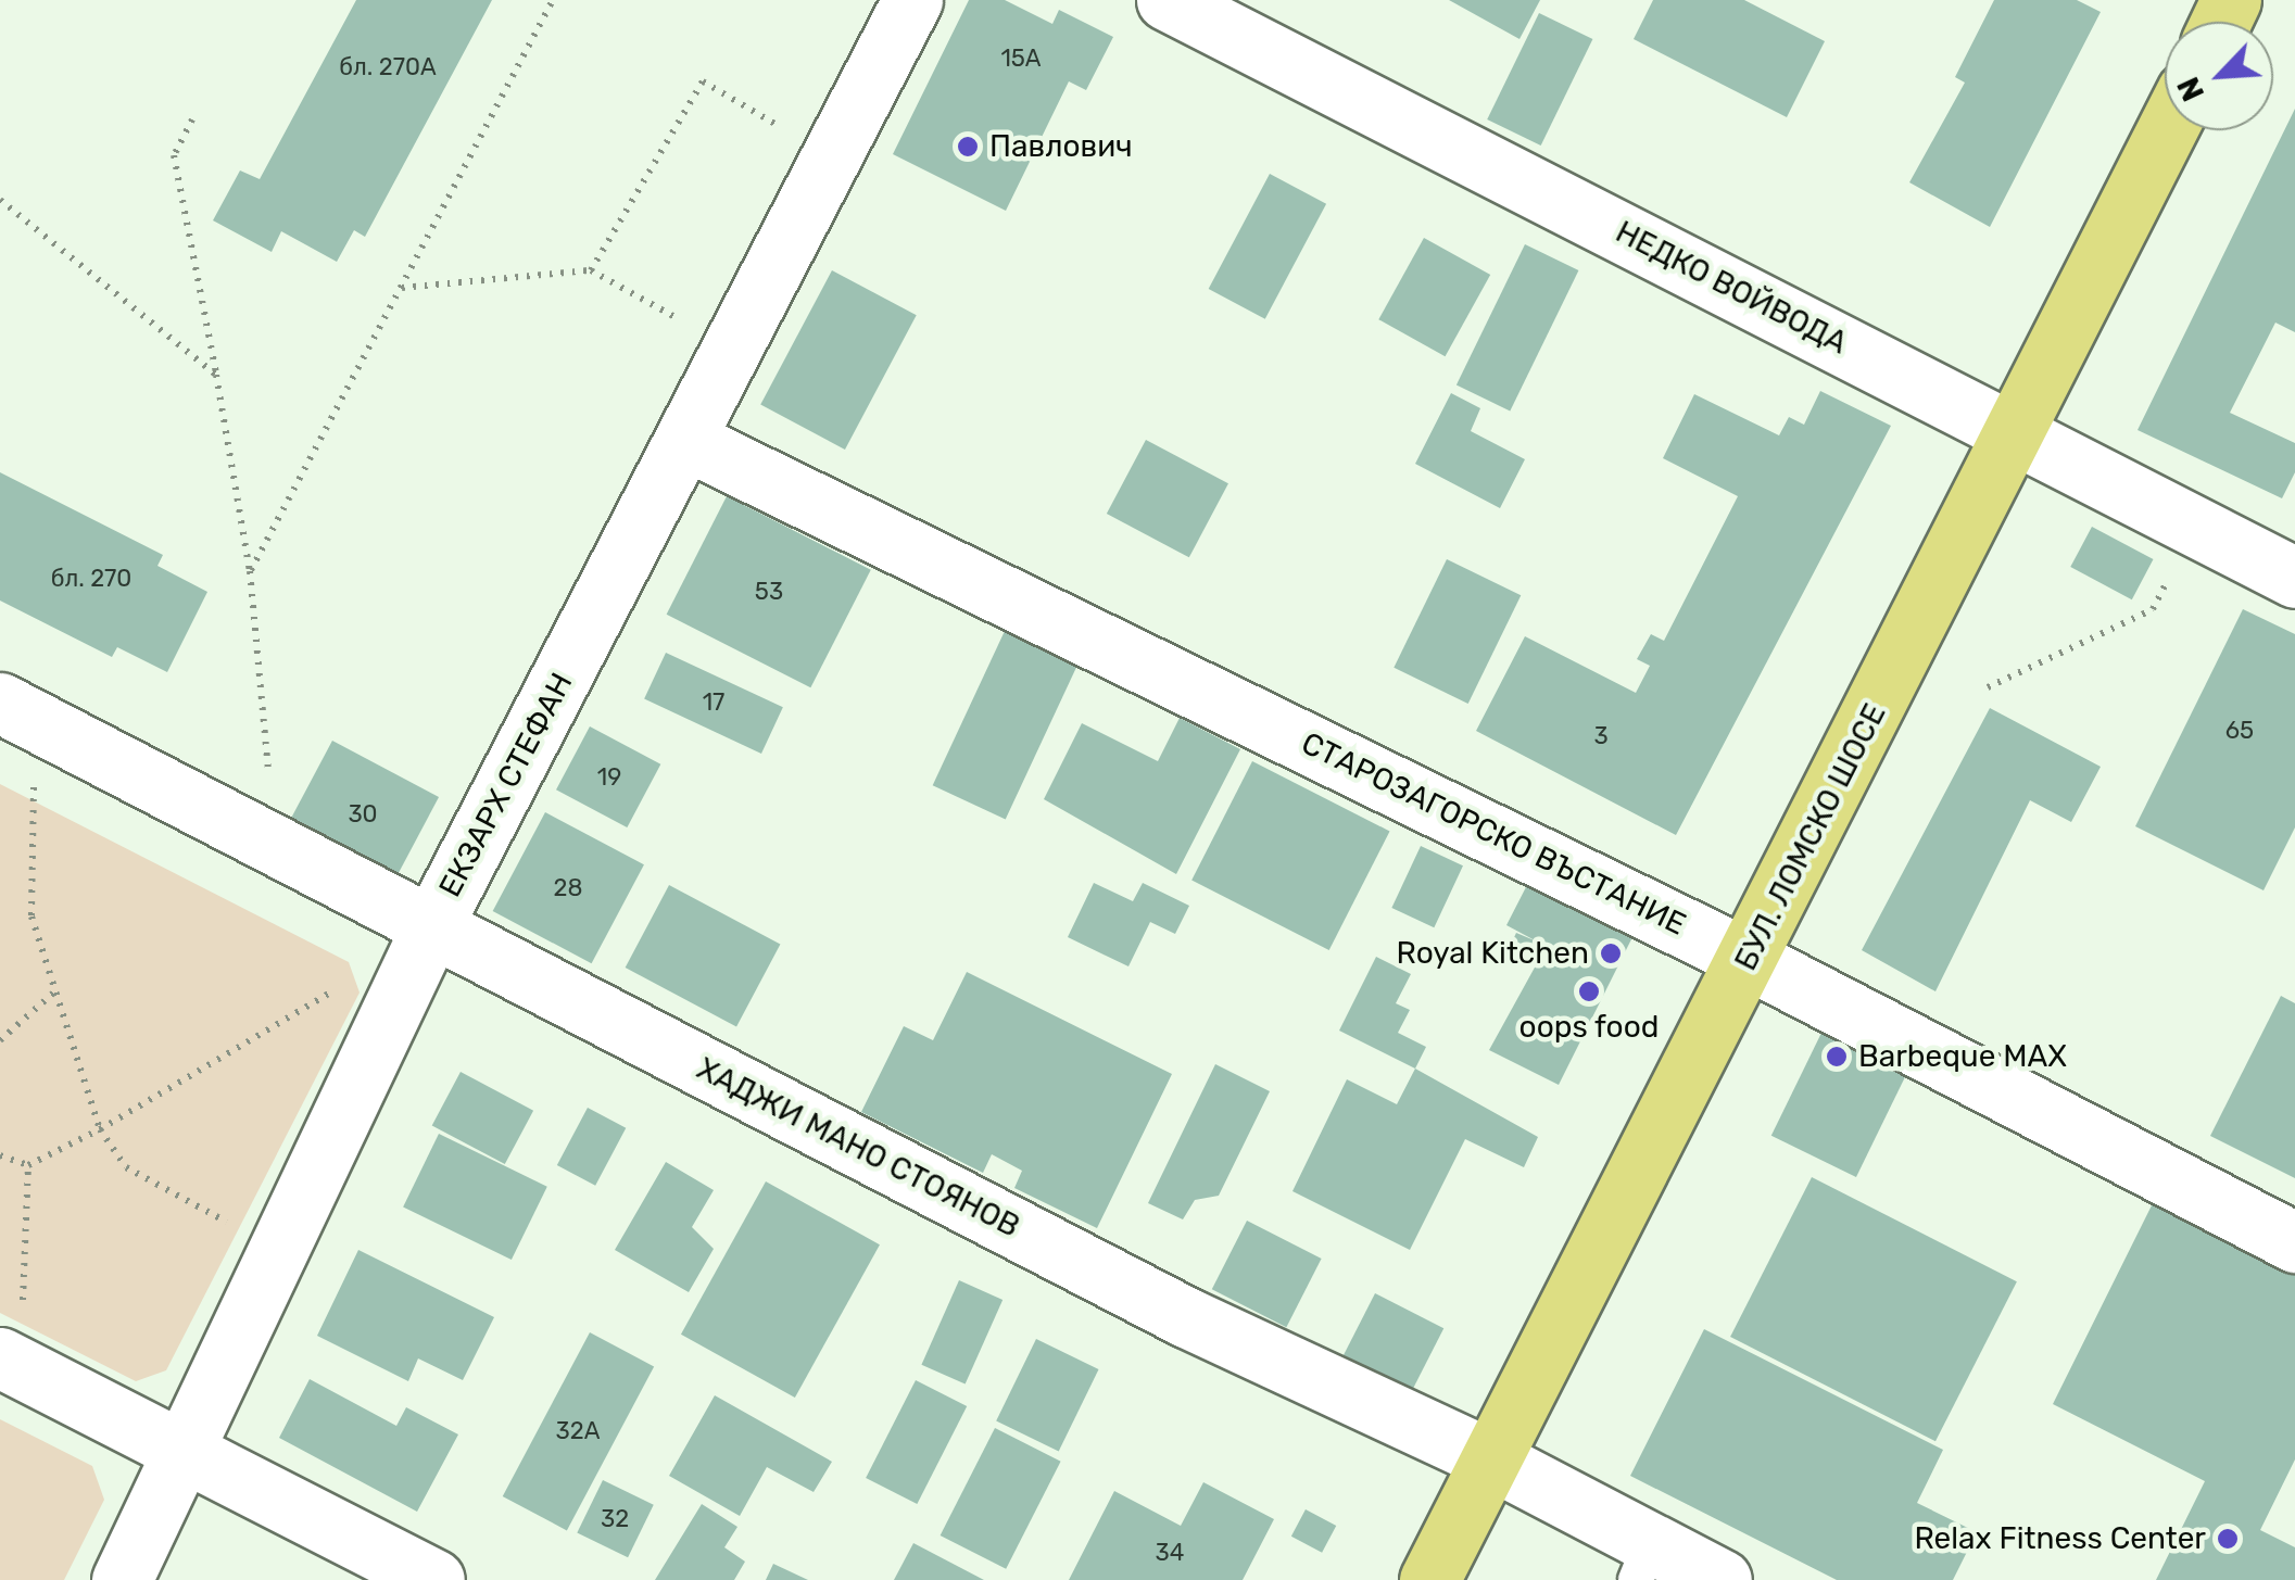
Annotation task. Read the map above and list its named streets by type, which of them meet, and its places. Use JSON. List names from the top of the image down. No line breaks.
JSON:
{"streets":{"main road":["БУЛ. ЛОМСКО ШОСЕ"],"street":["НЕДКО ВОЙВОДА","ЕКЗАРХ СТЕФАН","СТАРОЗАГОРСКО ВЪСТАНИЕ","ХАДЖИ МАНО СТОЯНОВ"]},"crossings":[["НЕДКО ВОЙВОДА","БУЛ. ЛОМСКО ШОСЕ"],["ЕКЗАРХ СТЕФАН","СТАРОЗАГОРСКО ВЪСТАНИЕ"],["ЕКЗАРХ СТЕФАН","ХАДЖИ МАНО СТОЯНОВ"],["СТАРОЗАГОРСКО ВЪСТАНИЕ","БУЛ. ЛОМСКО ШОСЕ"],["БУЛ. ЛОМСКО ШОСЕ","ХАДЖИ МАНО СТОЯНОВ"]],"places":["Павлович","Royal Kitchen","oops food","Barbeque MAX","Relax Fitness Center"],"house_numbers":["15A","бл. 270А","бл. 270","53","17","65","3","19","30","28","32А","32","34"],"north":"bottom left"}
